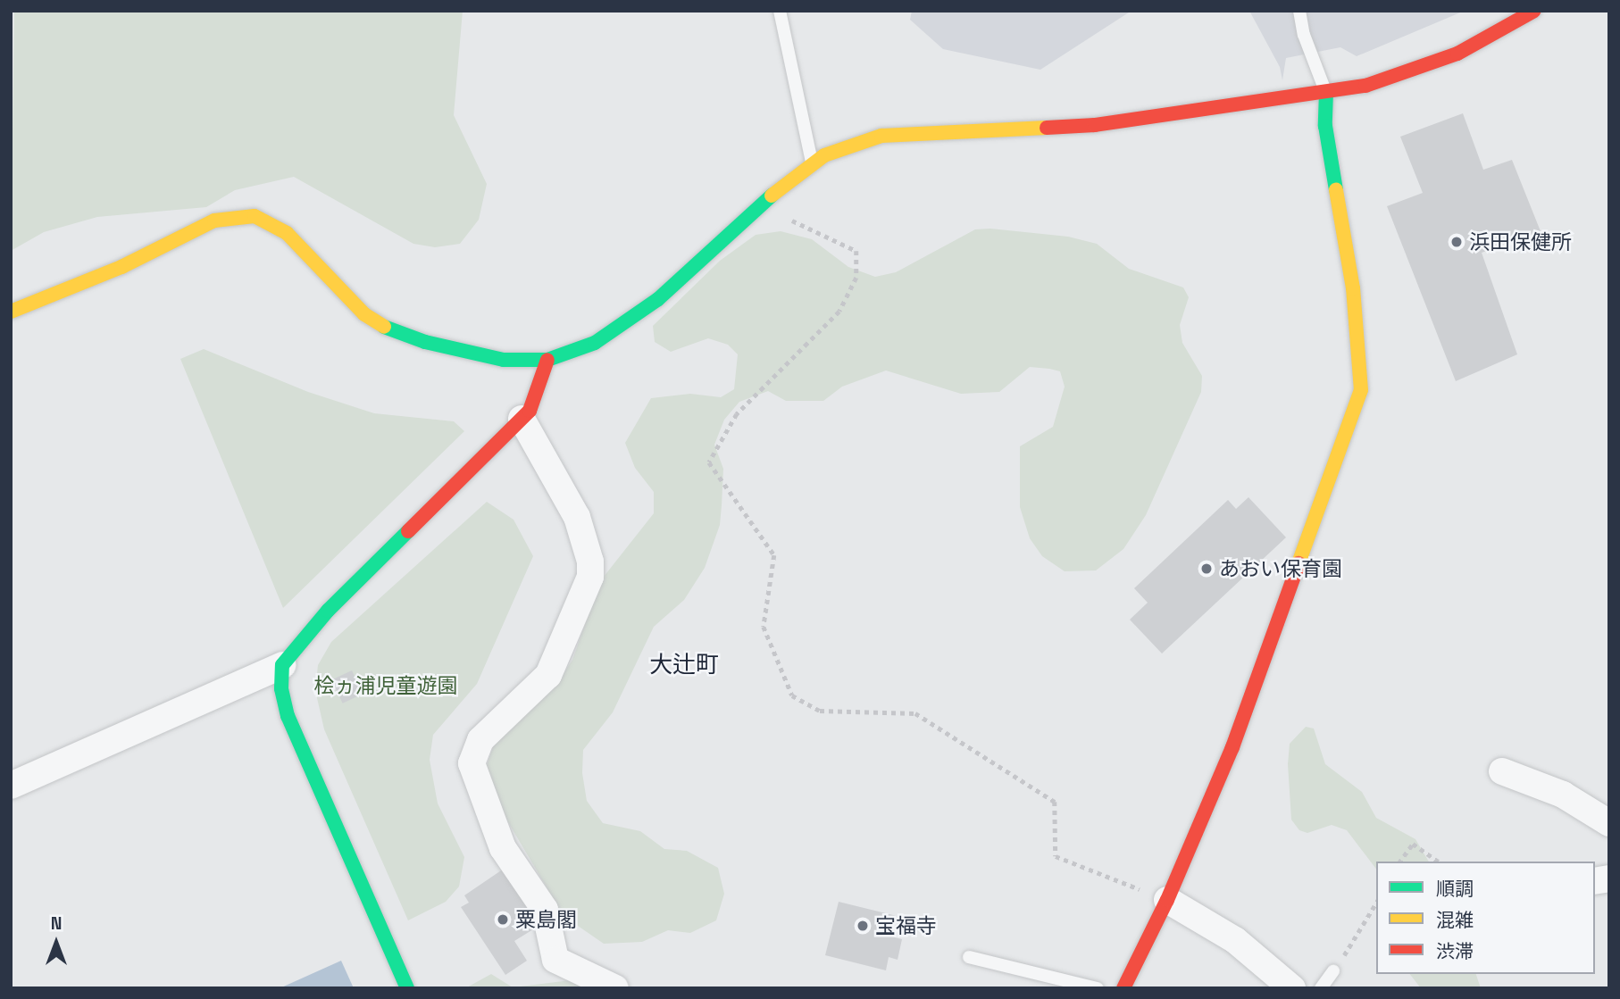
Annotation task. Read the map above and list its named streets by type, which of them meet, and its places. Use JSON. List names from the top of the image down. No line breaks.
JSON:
{"districts":["大辻町"],"parks":["桧ヵ浦児童遊園"],"places":["浜田保健所","あおい保育園","粟島閣","宝福寺"],"legend":["順調","混雑","渋滞"],"north":"top"}
